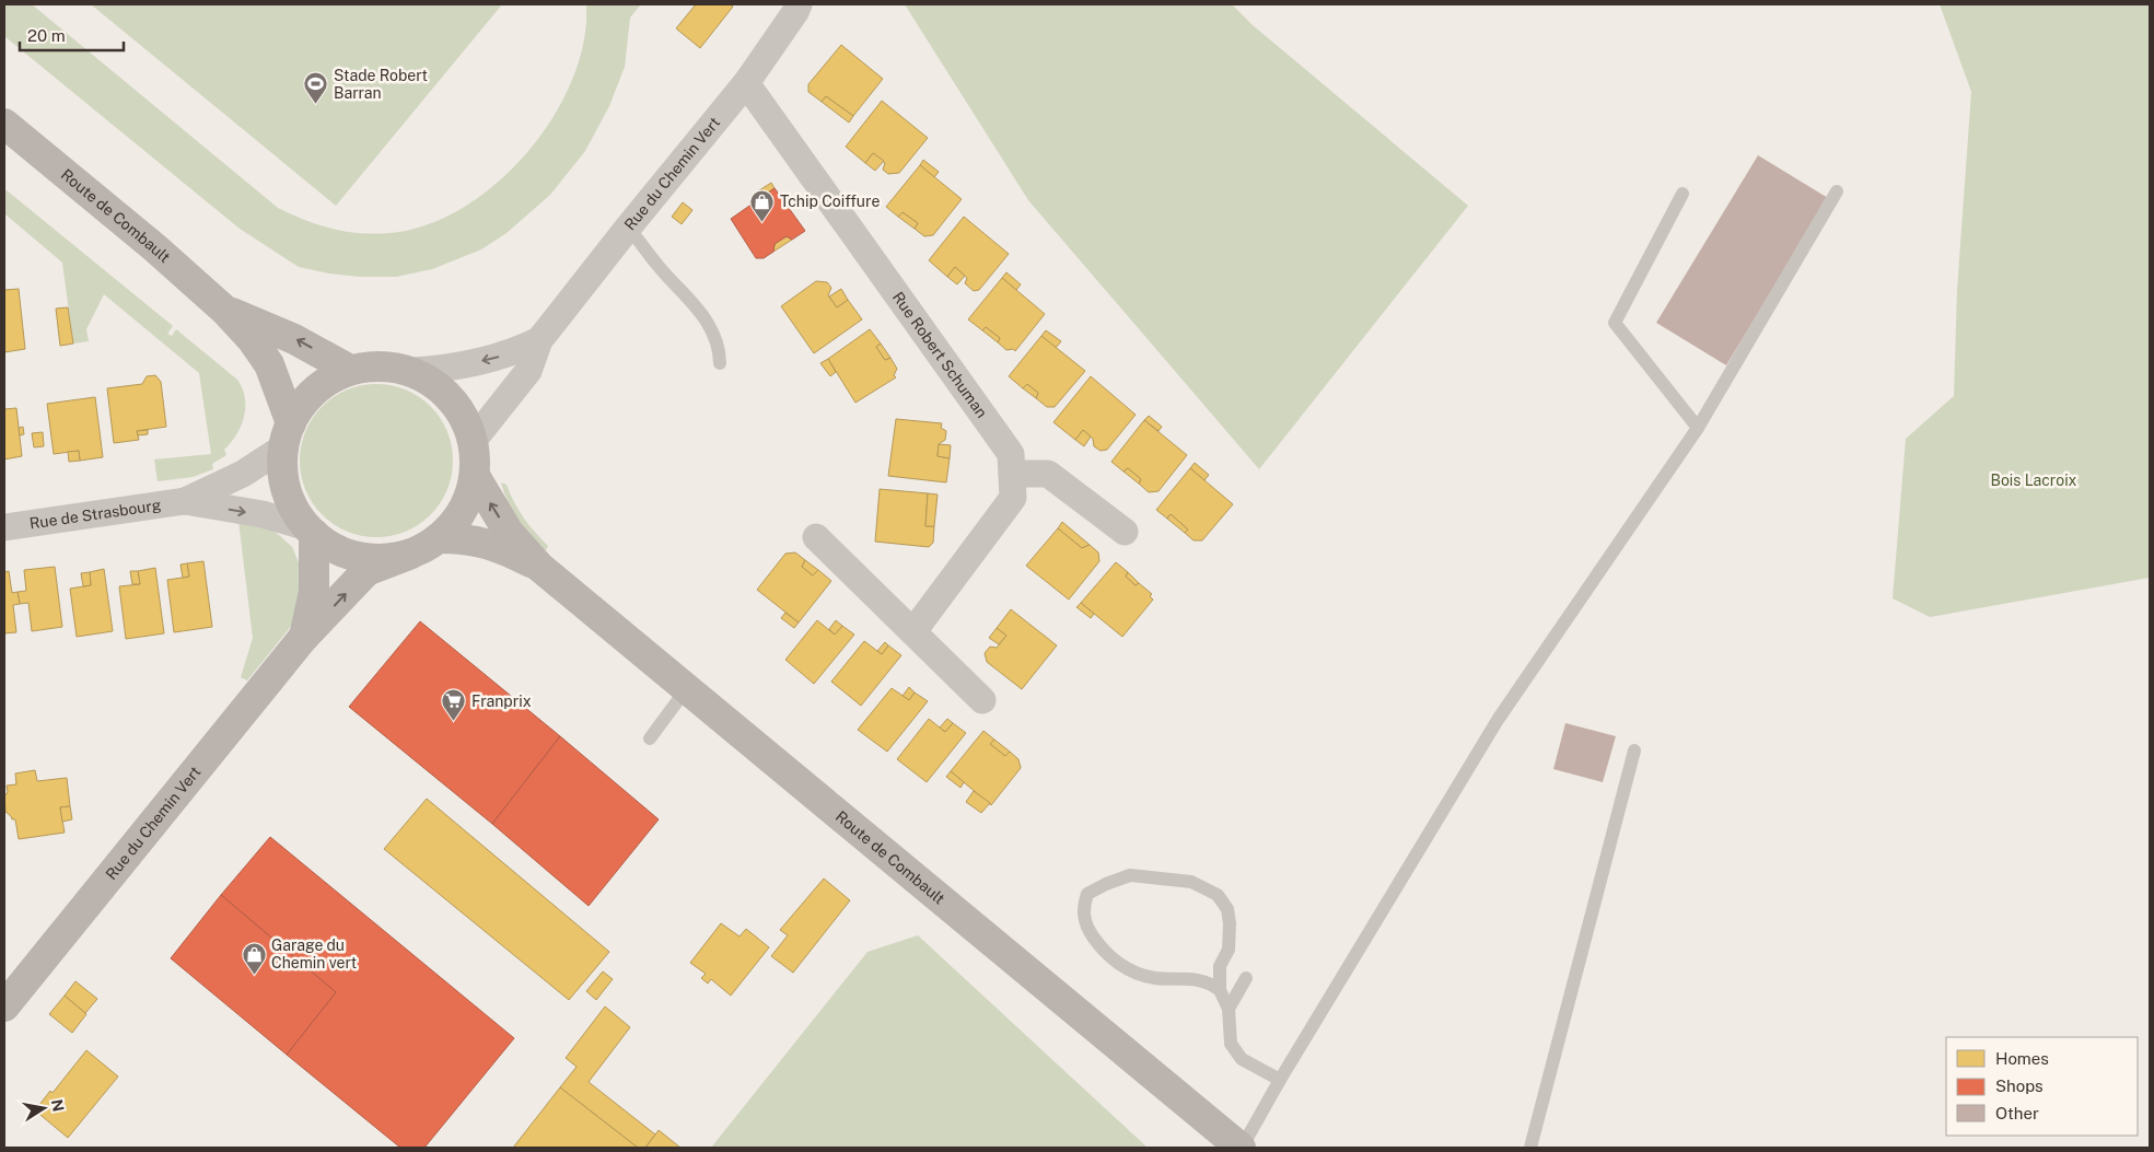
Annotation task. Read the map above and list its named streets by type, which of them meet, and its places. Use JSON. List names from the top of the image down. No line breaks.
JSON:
{"streets":{"street":["Rue du Chemin Vert","Route de Combault","Rue Robert Schuman","Rue de Strasbourg"]},"crossings":[["Rue du Chemin Vert","Route de Combault"],["Rue du Chemin Vert","Rue Robert Schuman"],["Rue du Chemin Vert","Rue de Strasbourg"],["Route de Combault","Rue de Strasbourg"]],"parks":["Bois Lacroix"],"places":{"sports":["Stade Robert Barran"],"shop":["Tchip Coiffure","Garage du Chemin vert"],"supermarket":["Franprix"]},"legend":["Homes","Shops","Other"],"scale_bar":"20 m","north":"right"}
